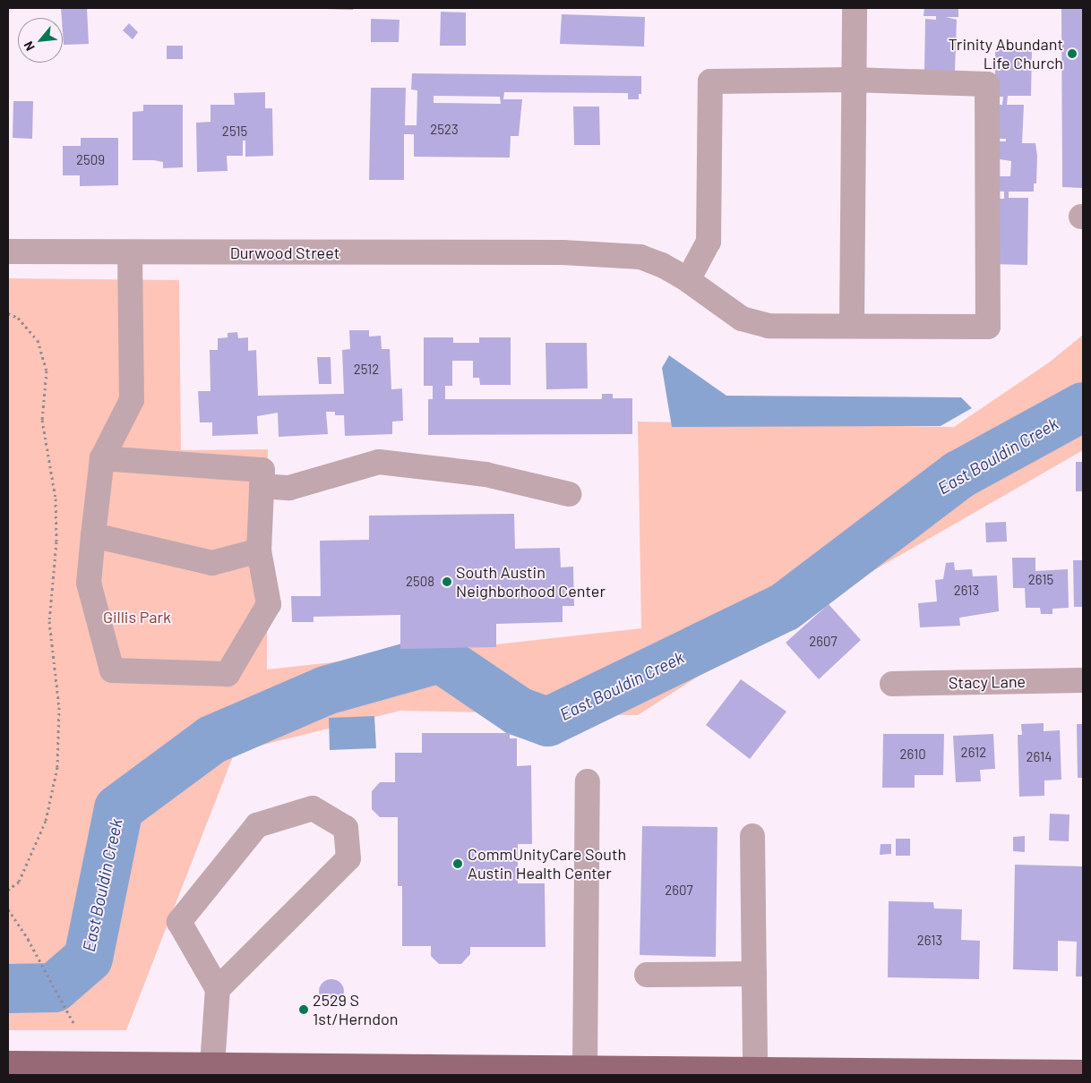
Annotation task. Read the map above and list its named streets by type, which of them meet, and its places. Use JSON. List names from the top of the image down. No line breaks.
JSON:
{"streets":{"street":["Durwood Street","Stacy Lane"]},"water":["East Bouldin Creek"],"parks":["Gillis Park"],"places":["Trinity Abundant Life Church","South Austin Neighborhood Center","CommUnityCare South Austin Health Center","2529 S 1st/Herndon"],"house_numbers":["2523","2515","2509","2512","2615","2508","2613","2607","2612","2610","2614","2607","2613"],"north":"bottom left"}
